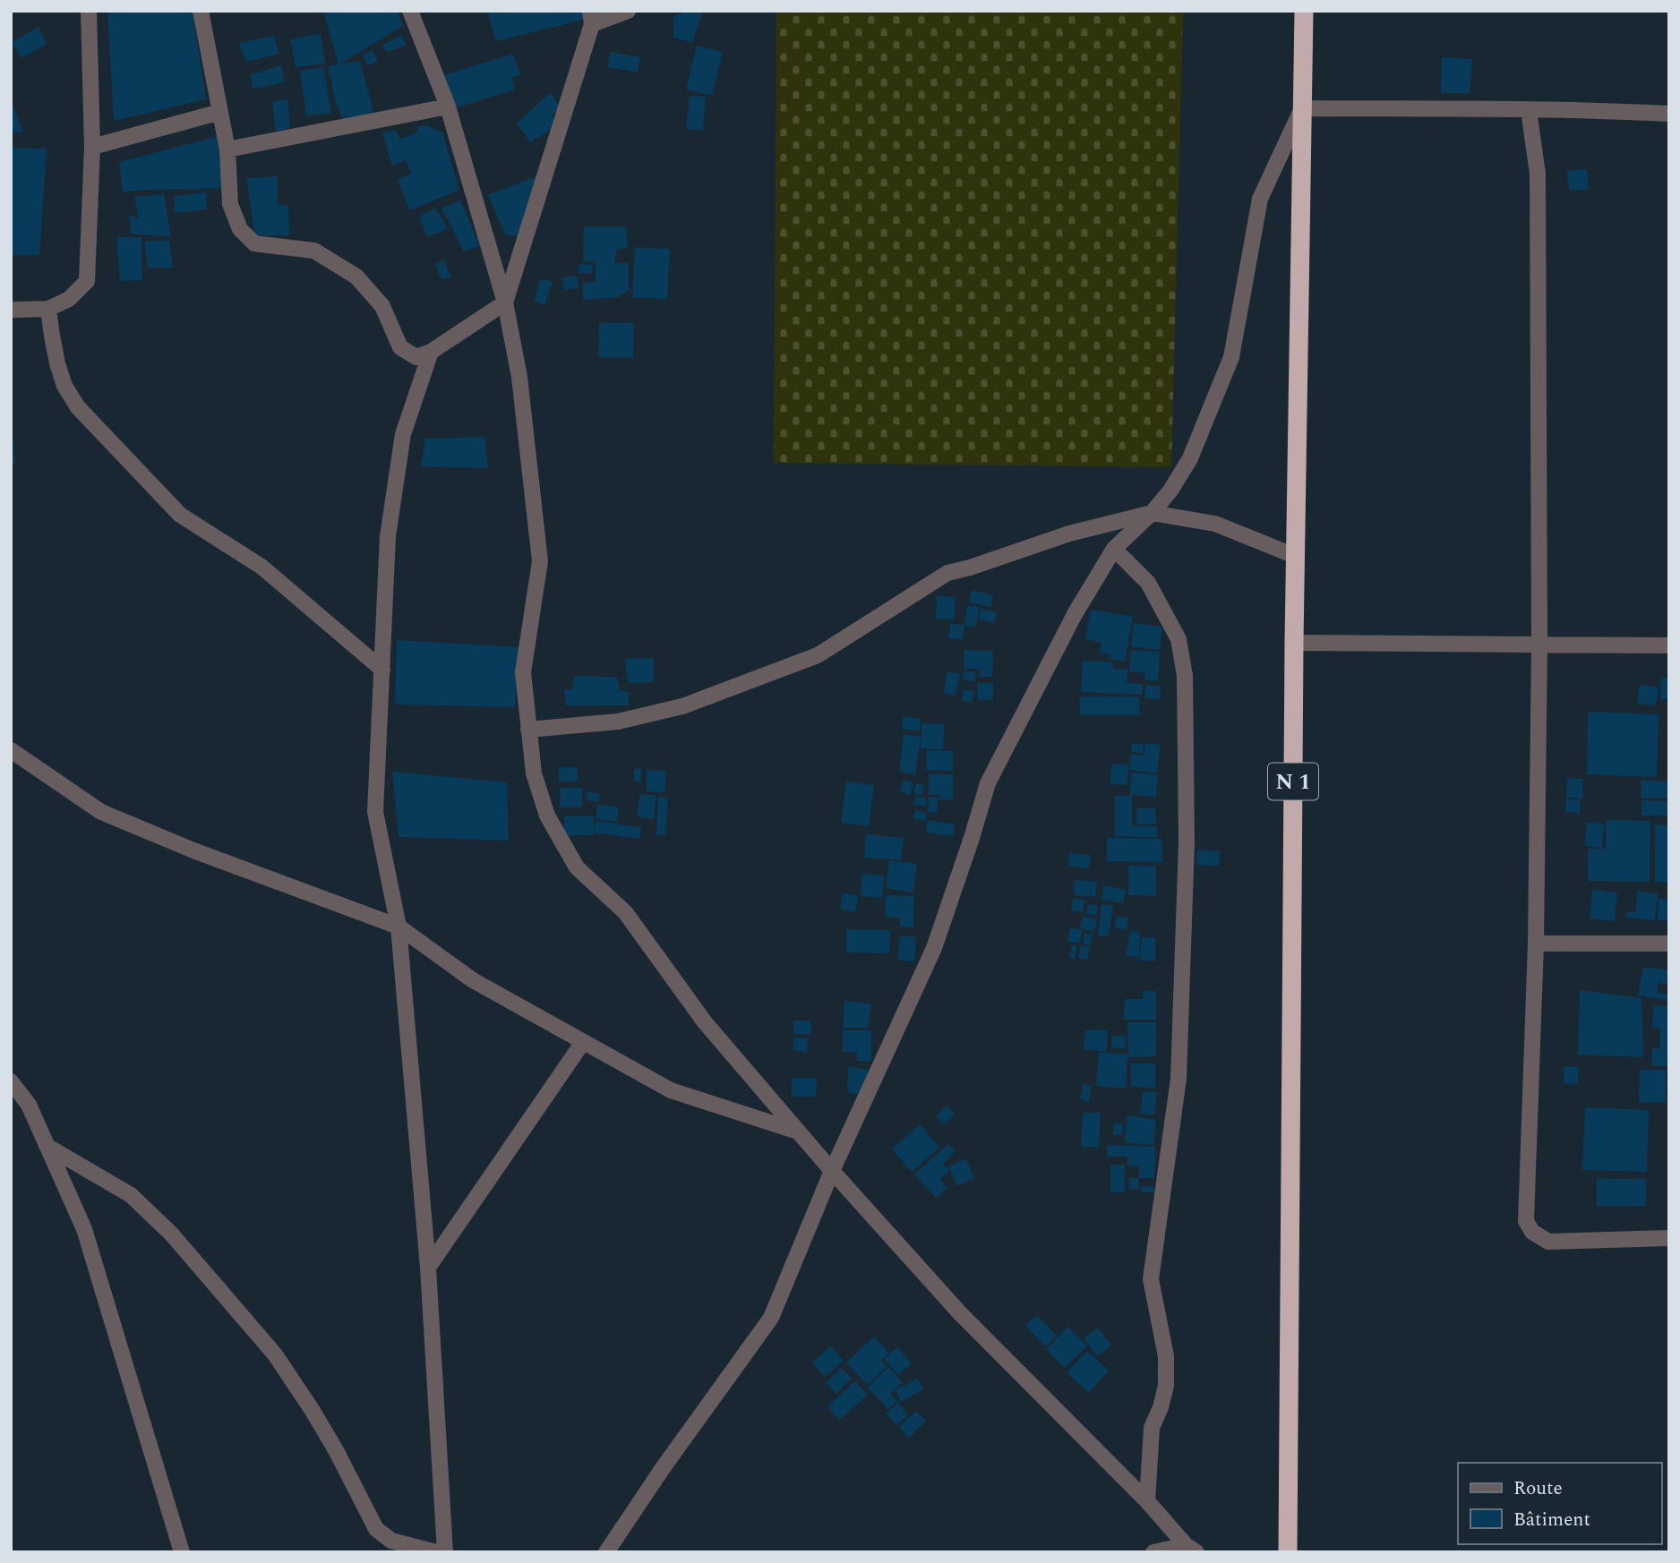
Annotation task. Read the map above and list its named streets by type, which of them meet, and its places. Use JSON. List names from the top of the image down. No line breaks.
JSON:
{"streets":{"highway":["N 1"]},"legend":["Route","Bâtiment"]}
